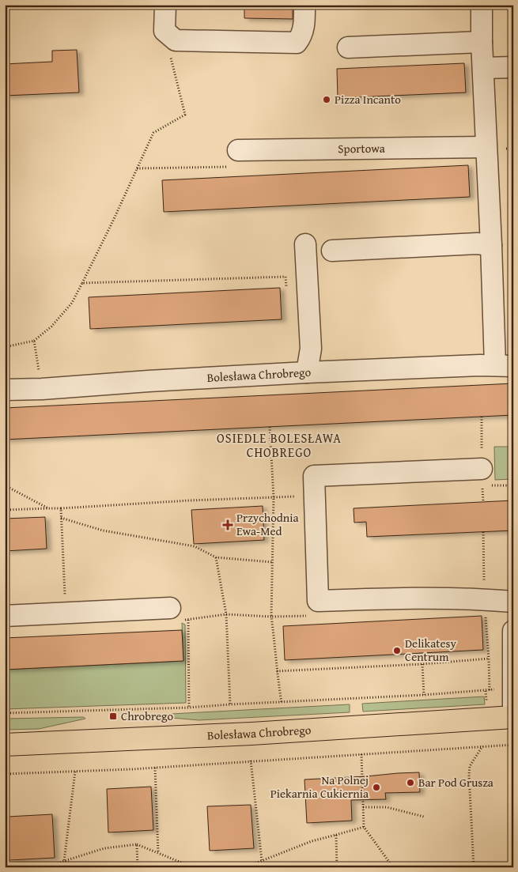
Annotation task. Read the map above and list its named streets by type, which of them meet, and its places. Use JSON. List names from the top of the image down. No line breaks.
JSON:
{"streets":{"main road":["Bolesława Chrobrego"],"street":["Sportowa"]},"districts":["OSIEDLE BOLESŁAWA CHOBREGO"],"places":{"other":["Pizza Incanto","Delikatesy Centrum","Bar Pod Grusza","Na Polnej Piekarnia Cukiernia"],"health":["Przychodnia Ewa-Med"],"transit":["Chrobrego"]}}
